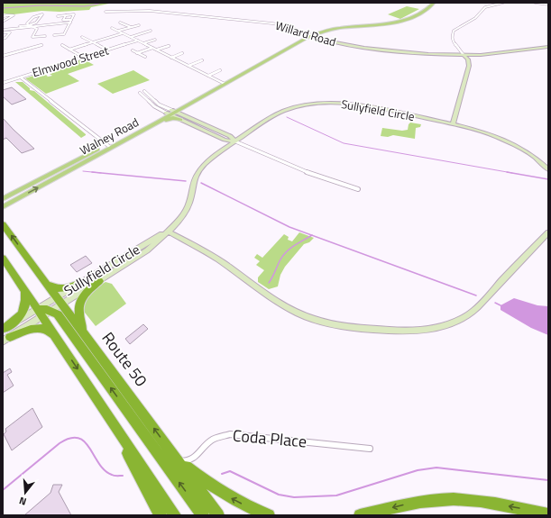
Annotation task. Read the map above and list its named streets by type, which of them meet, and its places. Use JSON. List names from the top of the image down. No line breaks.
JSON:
{"streets":{"highway":["Route 50"],"main road":["Walney Road"],"street":["Willard Road","Elmwood Street","Sullyfield Circle","Coda Place"]},"crossings":[["Willard Road","Walney Road"],["Sullyfield Circle","Route 50"],["Route 50","Coda Place"]],"north":"bottom"}
